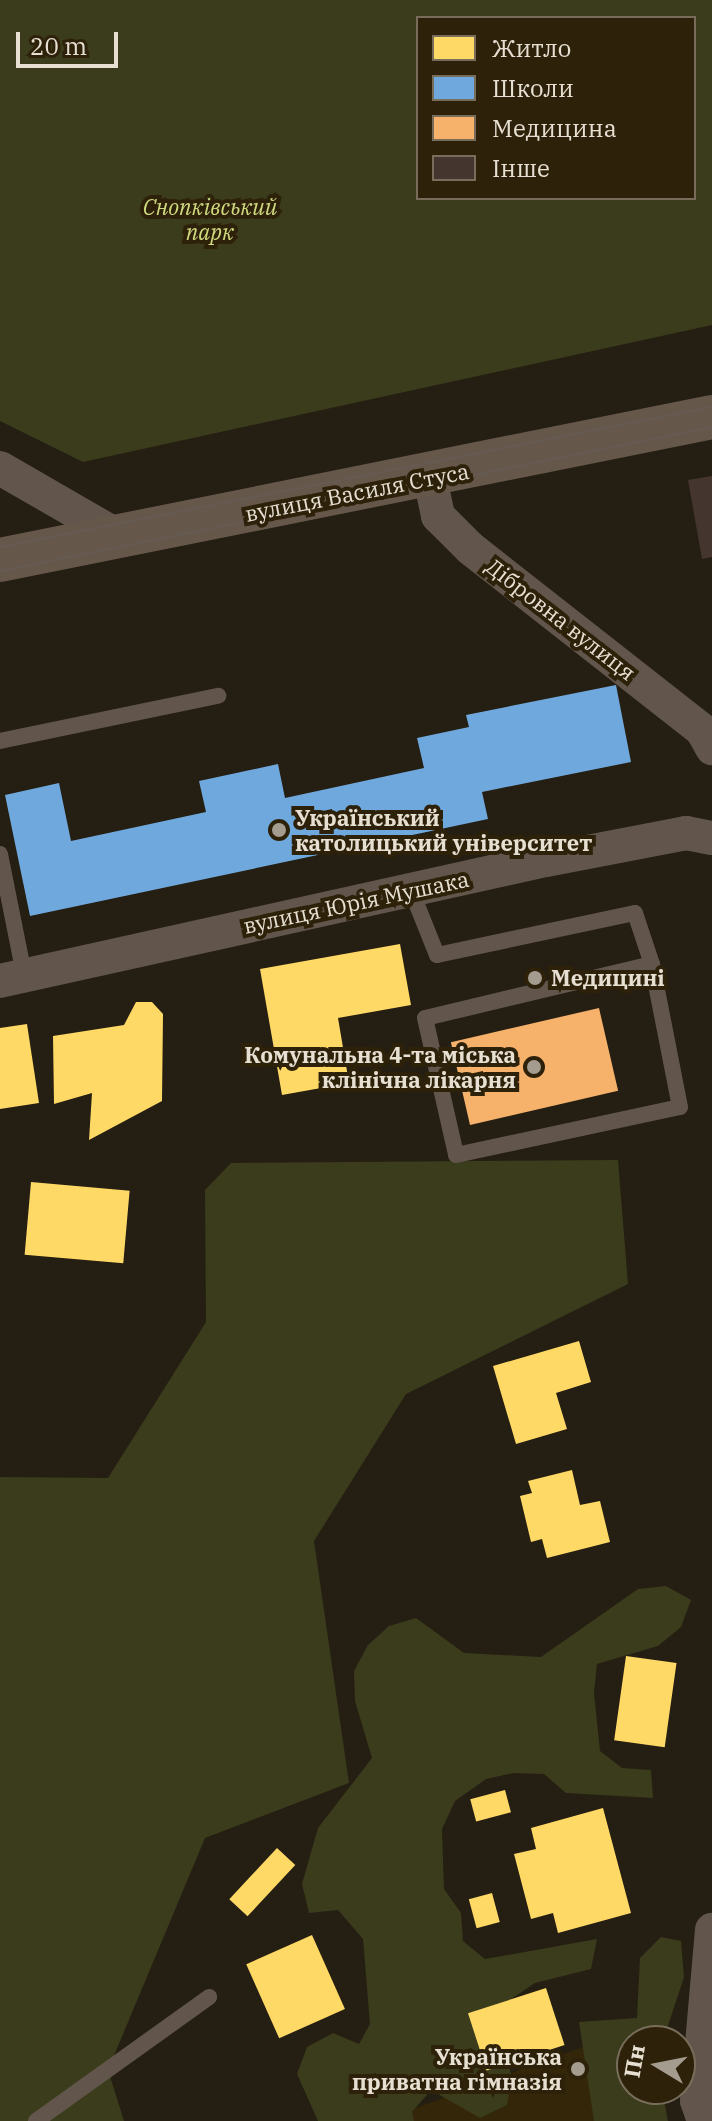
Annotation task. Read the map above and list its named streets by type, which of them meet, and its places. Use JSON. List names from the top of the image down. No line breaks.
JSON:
{"streets":{"main road":["вулиця Василя Стуса"],"street":["Дібровна вулиця","вулиця Юрія Мушака"]},"crossings":[["вулиця Василя Стуса","Дібровна вулиця"]],"parks":["Снопківський парк"],"places":["Український католицький університет","Медицині","Комунальна 4-та міська клінічна лікарня","Українська приватна гімназія"],"legend":["Житло","Школи","Медицина","Інше"],"scale_bar":"20 m","north":"left"}
